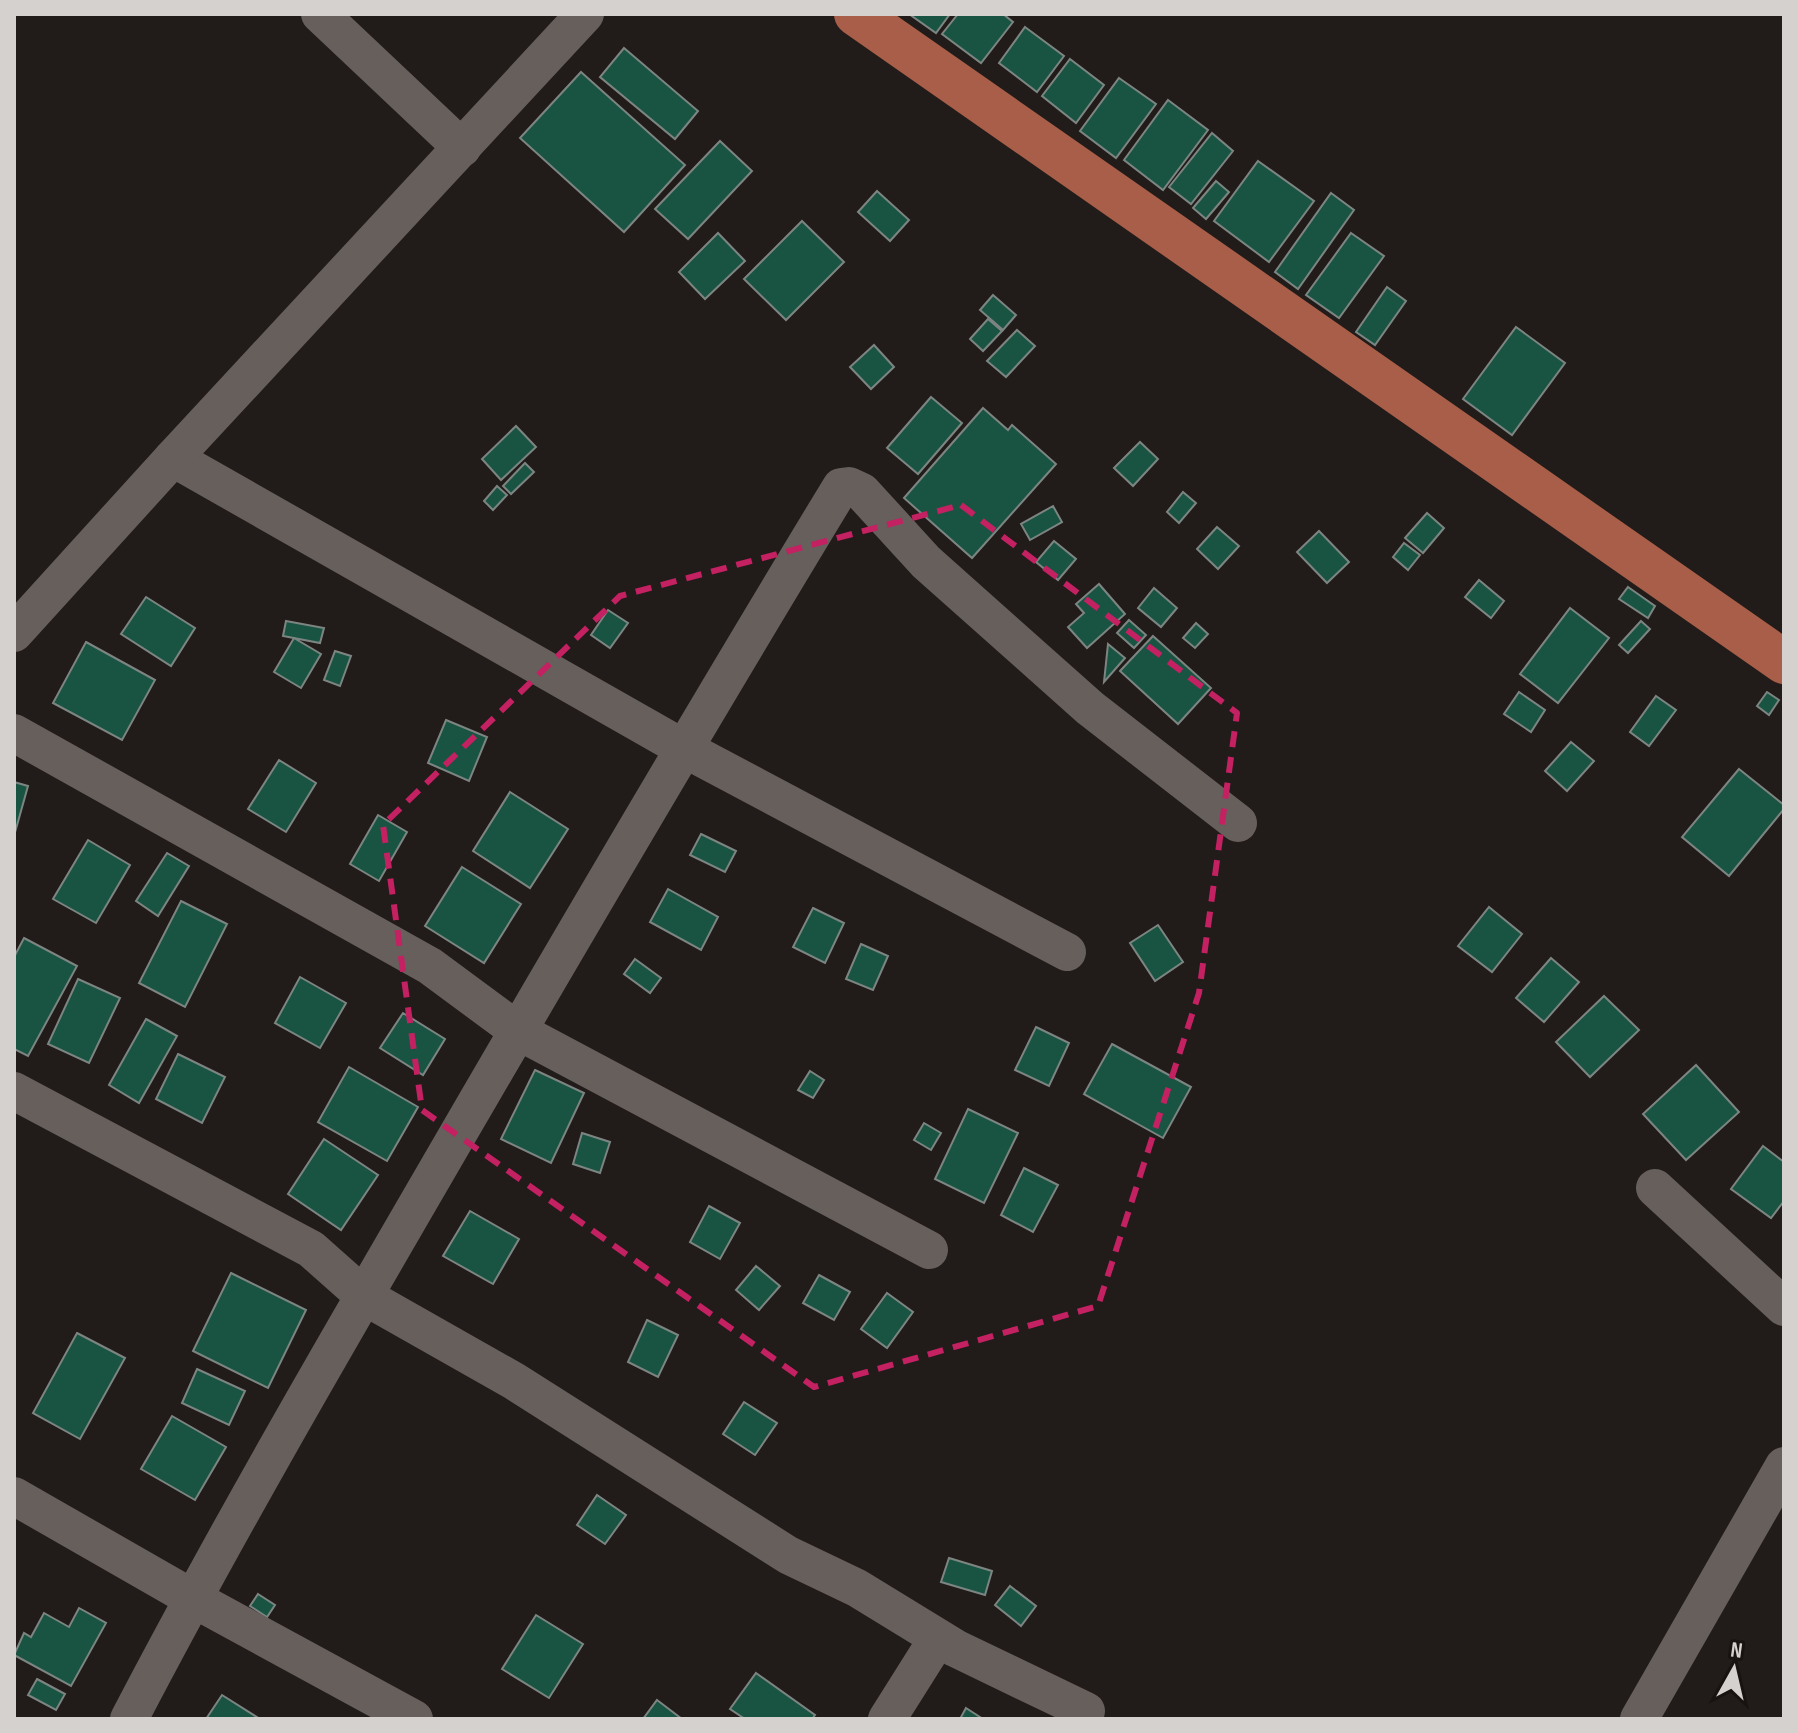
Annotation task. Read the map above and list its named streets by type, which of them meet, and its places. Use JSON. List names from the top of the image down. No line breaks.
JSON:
{"north":"top"}
